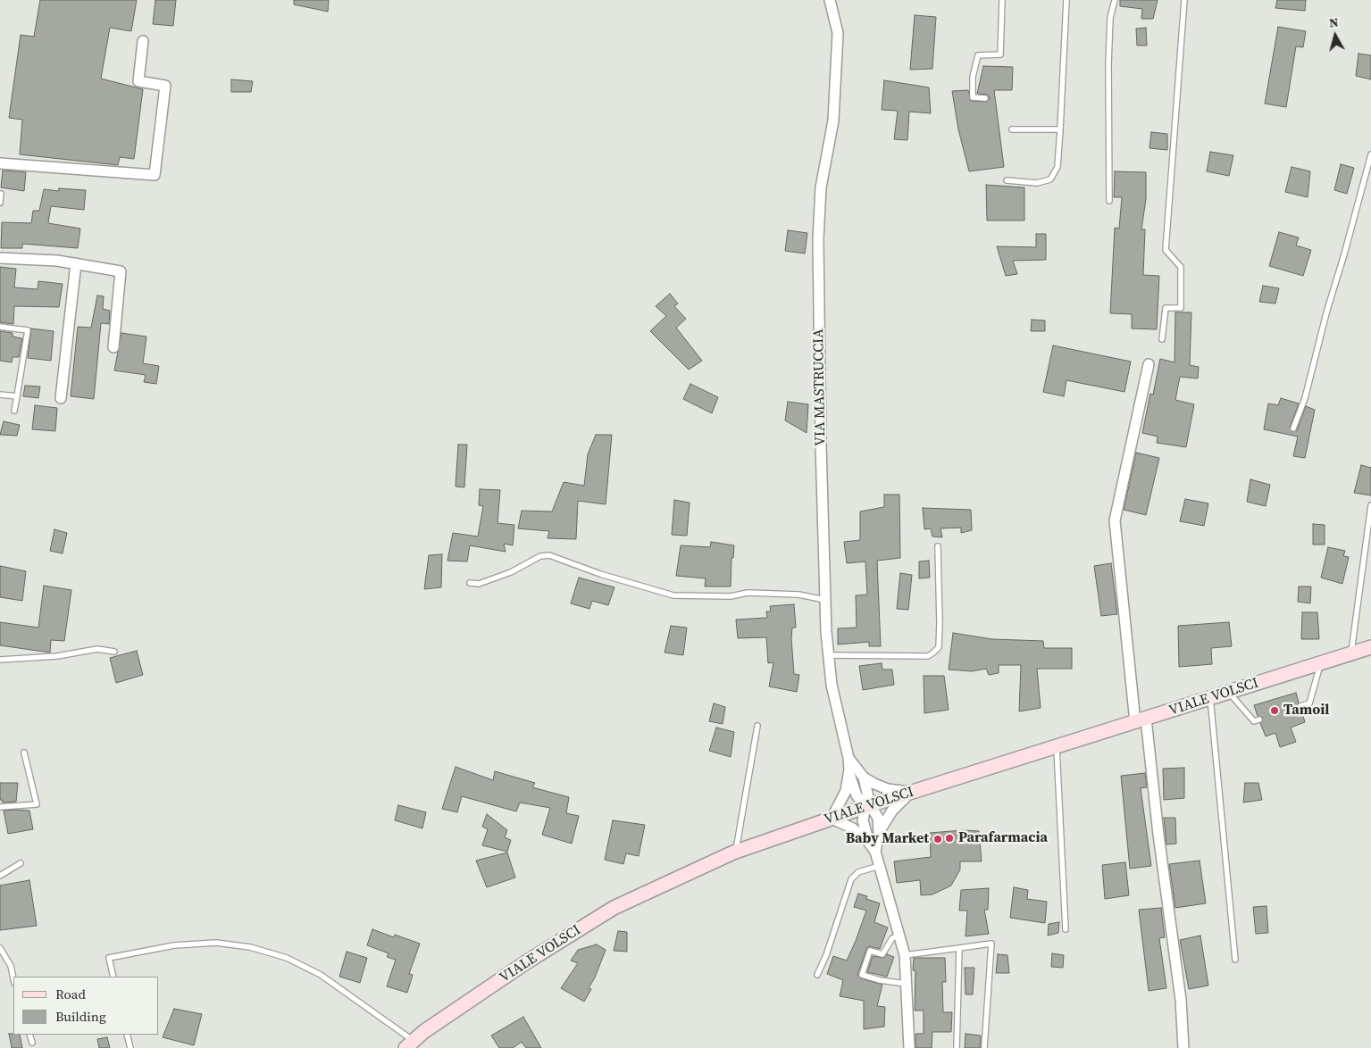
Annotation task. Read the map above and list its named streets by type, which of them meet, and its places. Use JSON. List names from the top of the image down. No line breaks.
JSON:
{"streets":{"main road":["VIALE VOLSCI"],"street":["VIA MASTRUCCIA"]},"places":["Tamoil","Parafarmacia","Baby Market"],"legend":["Road","Building"],"north":"top"}
